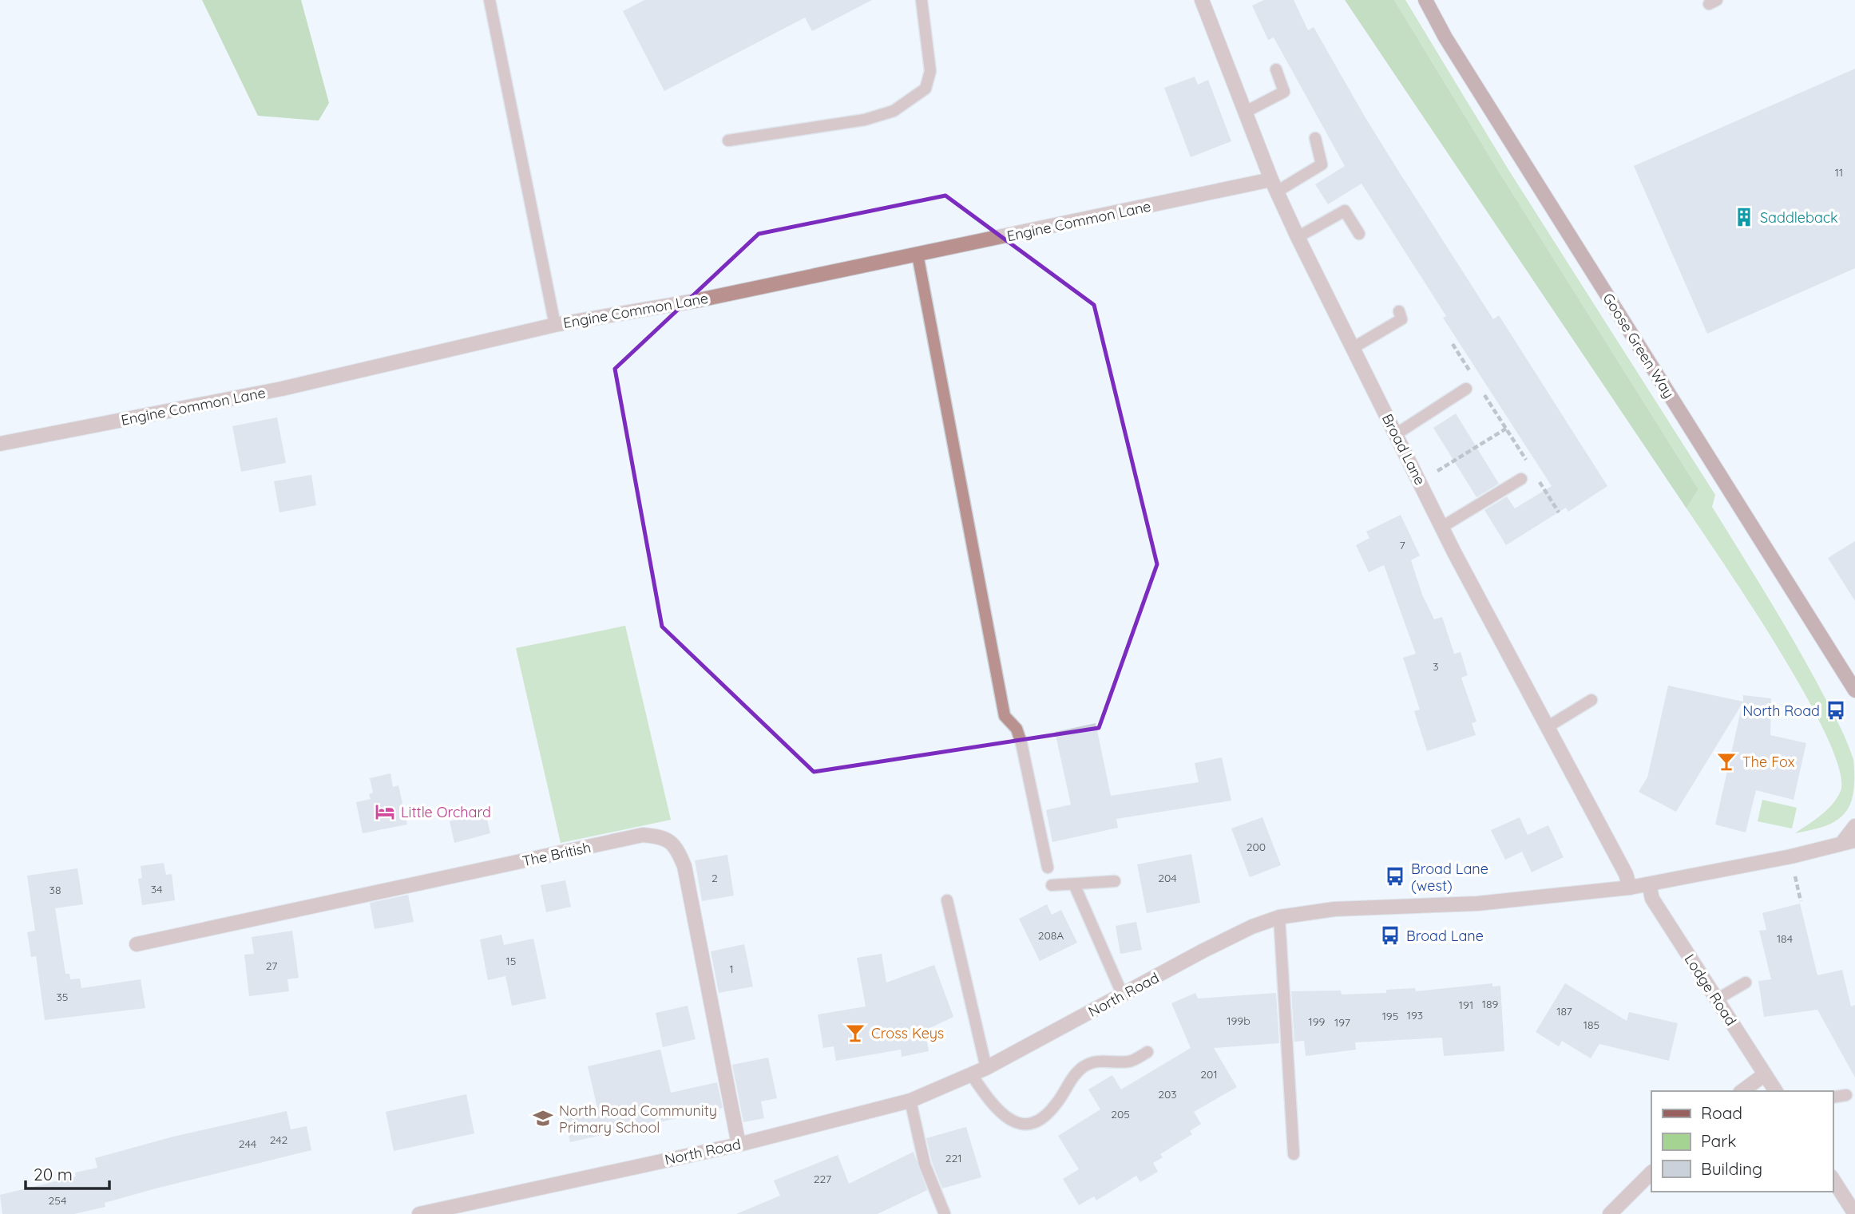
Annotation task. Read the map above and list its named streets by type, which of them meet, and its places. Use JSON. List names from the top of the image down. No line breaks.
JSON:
{"streets":{"main road":["Goose Green Way"],"street":["Engine Common Lane","Broad Lane","The British","Lodge Road","North Road"]},"crossings":[["Engine Common Lane","Broad Lane"],["Broad Lane","North Road"],["The British","North Road"],["Lodge Road","North Road"]],"places":{"building":["Saddleback"],"bus stop":["North Road","Broad Lane (west)","Broad Lane"],"bar":["The Fox","Cross Keys"],"hotel":["Little Orchard"],"school or university":["North Road Community Primary School"]},"house_numbers":["11","7","3","200","2","204","34","38","208A","184","15","27","1","35","189","191","187","193","195","199b","199","197","185","201","203","205","242","244","221","227","254"],"legend":["Road","Park","Building"],"scale_bar":"20 m"}
